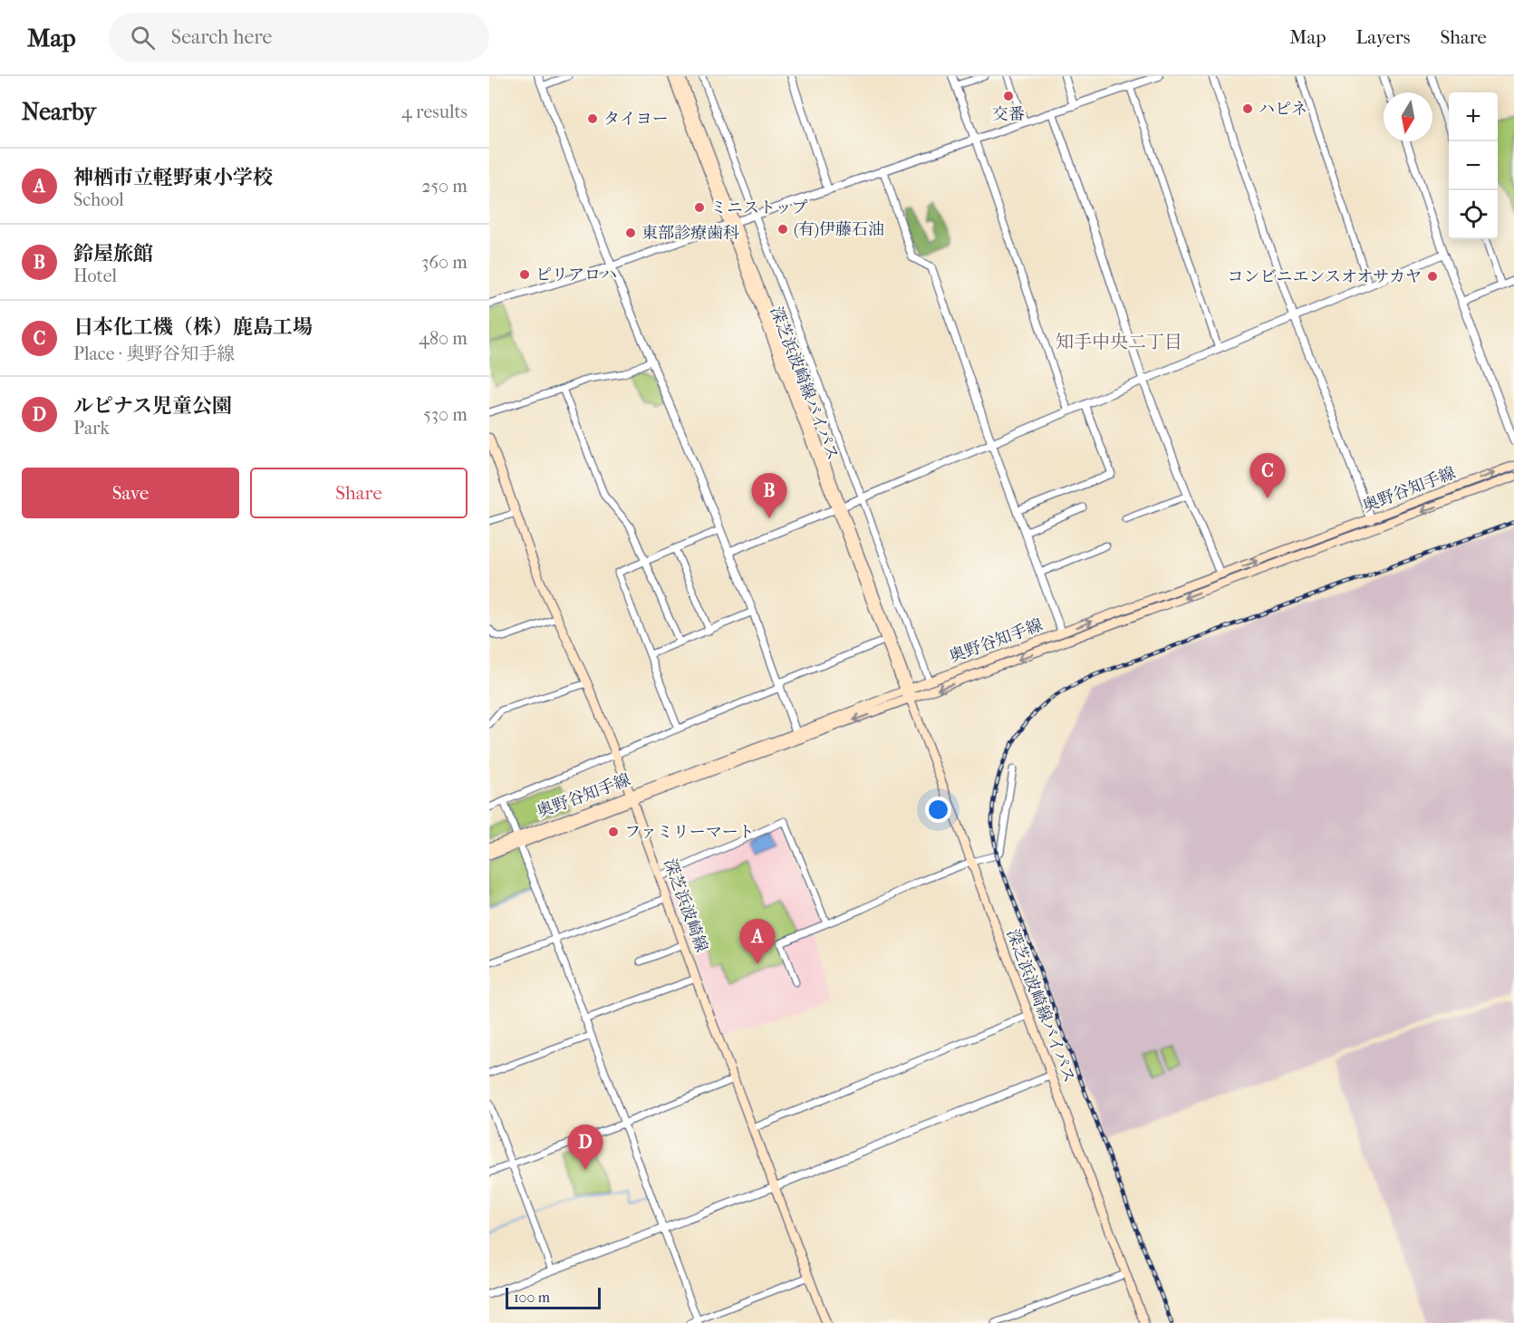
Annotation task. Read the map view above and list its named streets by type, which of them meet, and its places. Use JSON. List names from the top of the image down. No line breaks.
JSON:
{"streets":{"main road":["深芝浜波崎線バイパス","奥野谷知手線","深芝浜波崎線"]},"crossings":[["深芝浜波崎線バイパス","奥野谷知手線"],["奥野谷知手線","深芝浜波崎線"]],"districts":["知手中央二丁目"],"places":["交番","ハピネ","タイヨー","ミニストップ","(有)伊藤石油","東部診療歯科","ピリアロハ","コンビニエンスオオサカヤ","ファミリーマート"],"scale_bar":"100 m","north":"bottom","page":{"header":"Map","search":"Search here","nav":["Map","Layers","Share"],"heading":["Nearby","4 results"],"map_buttons":["+","−"],"list":[{"mark":"A","name":"神栖市立軽野東小学校","note":"School","value":"250 m"},{"mark":"B","name":"鈴屋旅館","note":"Hotel","value":"360 m"},{"mark":"C","name":"日本化工機（株）鹿島工場","note":"Place · 奥野谷知手線","value":"480 m"},{"mark":"D","name":"ルピナス児童公園","note":"Park","value":"530 m"}],"buttons":["Save","Share"],"pins":["C","B","A","D"],"scale":"100 m"}}
